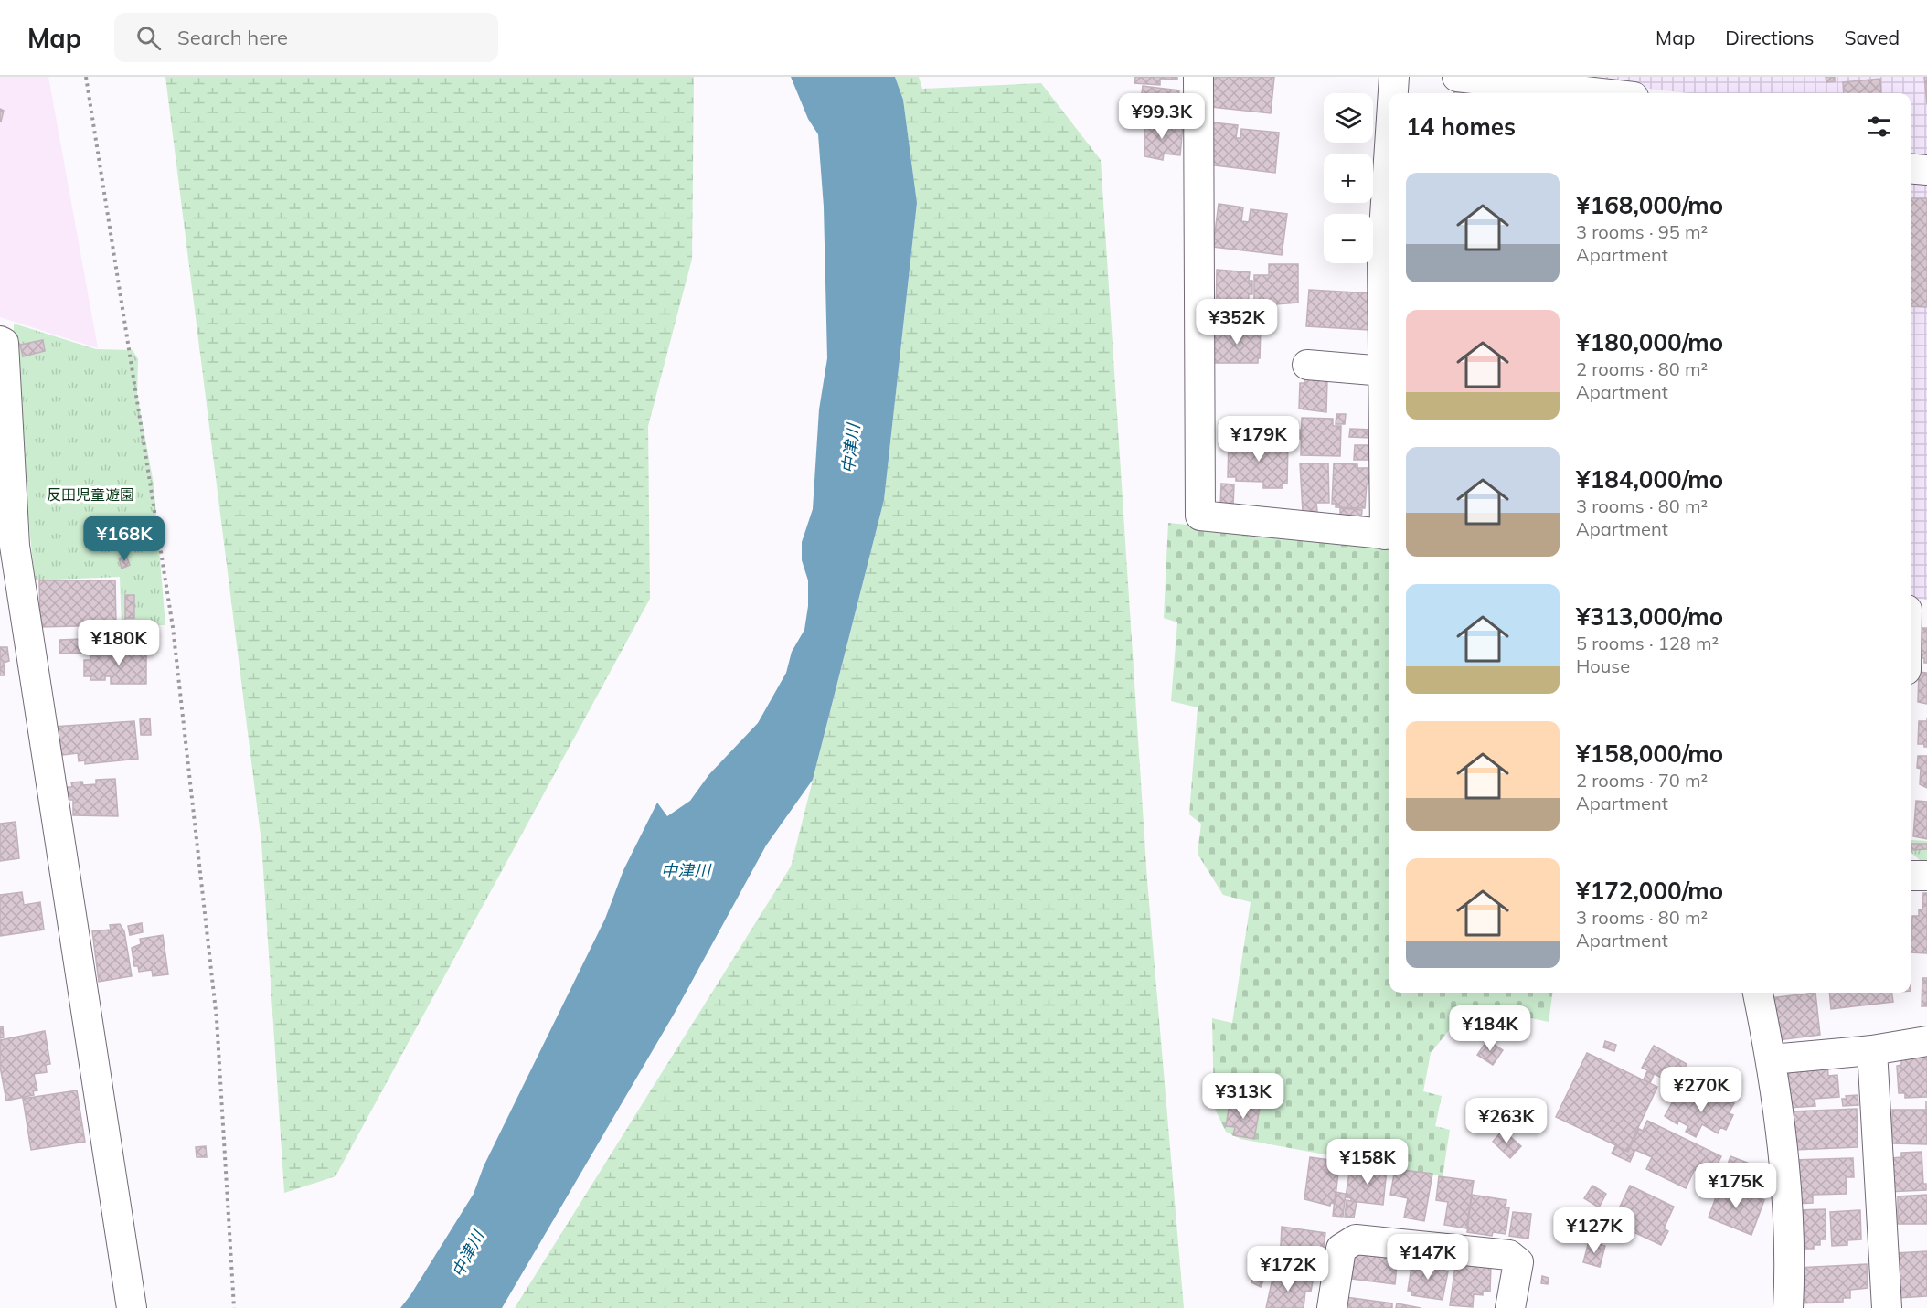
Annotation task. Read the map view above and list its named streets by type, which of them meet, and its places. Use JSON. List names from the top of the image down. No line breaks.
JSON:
{"water":["中津川"],"parks":["反田児童遊園"],"page":{"header":"Map","search":"Search here","nav":["Map","Directions","Saved"],"map_buttons":["+","−"],"price":["¥99.3K","¥352K","¥179K","¥168K","¥180K","¥184K","¥270K","¥313K","¥263K","¥158K","¥175K","¥127K","¥147K","¥172K"],"heading":"14 homes","list":[{"name":"¥168,000/mo","note":"3 rooms · 95 m² · Apartment"},{"name":"¥180,000/mo","note":"2 rooms · 80 m² · Apartment"},{"name":"¥184,000/mo","note":"3 rooms · 80 m² · Apartment"},{"name":"¥313,000/mo","note":"5 rooms · 128 m² · House"},{"name":"¥158,000/mo","note":"2 rooms · 70 m² · Apartment"},{"name":"¥172,000/mo","note":"3 rooms · 80 m² · Apartment"}]}}
